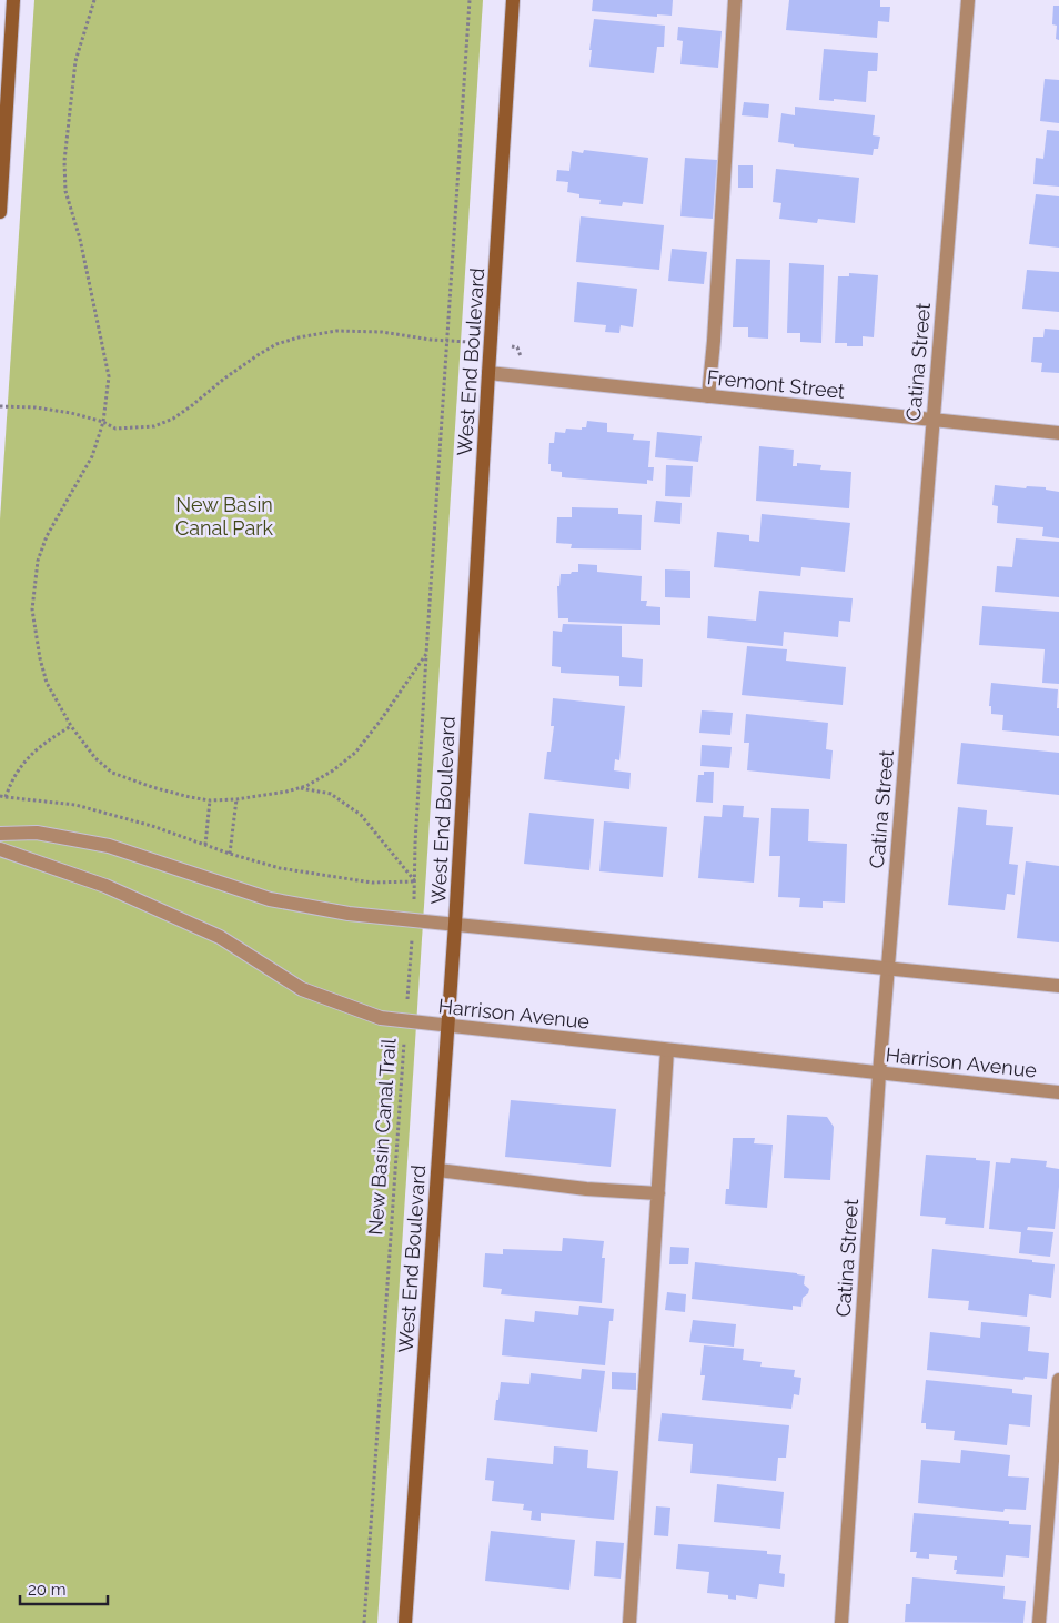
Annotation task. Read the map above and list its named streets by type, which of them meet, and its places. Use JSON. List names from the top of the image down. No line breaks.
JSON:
{"streets":{"main road":["West End Boulevard"],"street":["Catina Street","Fremont Street","Harrison Avenue"],"path":["New Basin Canal Trail"]},"crossings":[["West End Boulevard","Fremont Street"],["West End Boulevard","Harrison Avenue"],["Catina Street","Fremont Street"],["Catina Street","Harrison Avenue"],["Harrison Avenue","New Basin Canal Trail"]],"parks":["New Basin Canal Park"],"scale_bar":"20 m"}
